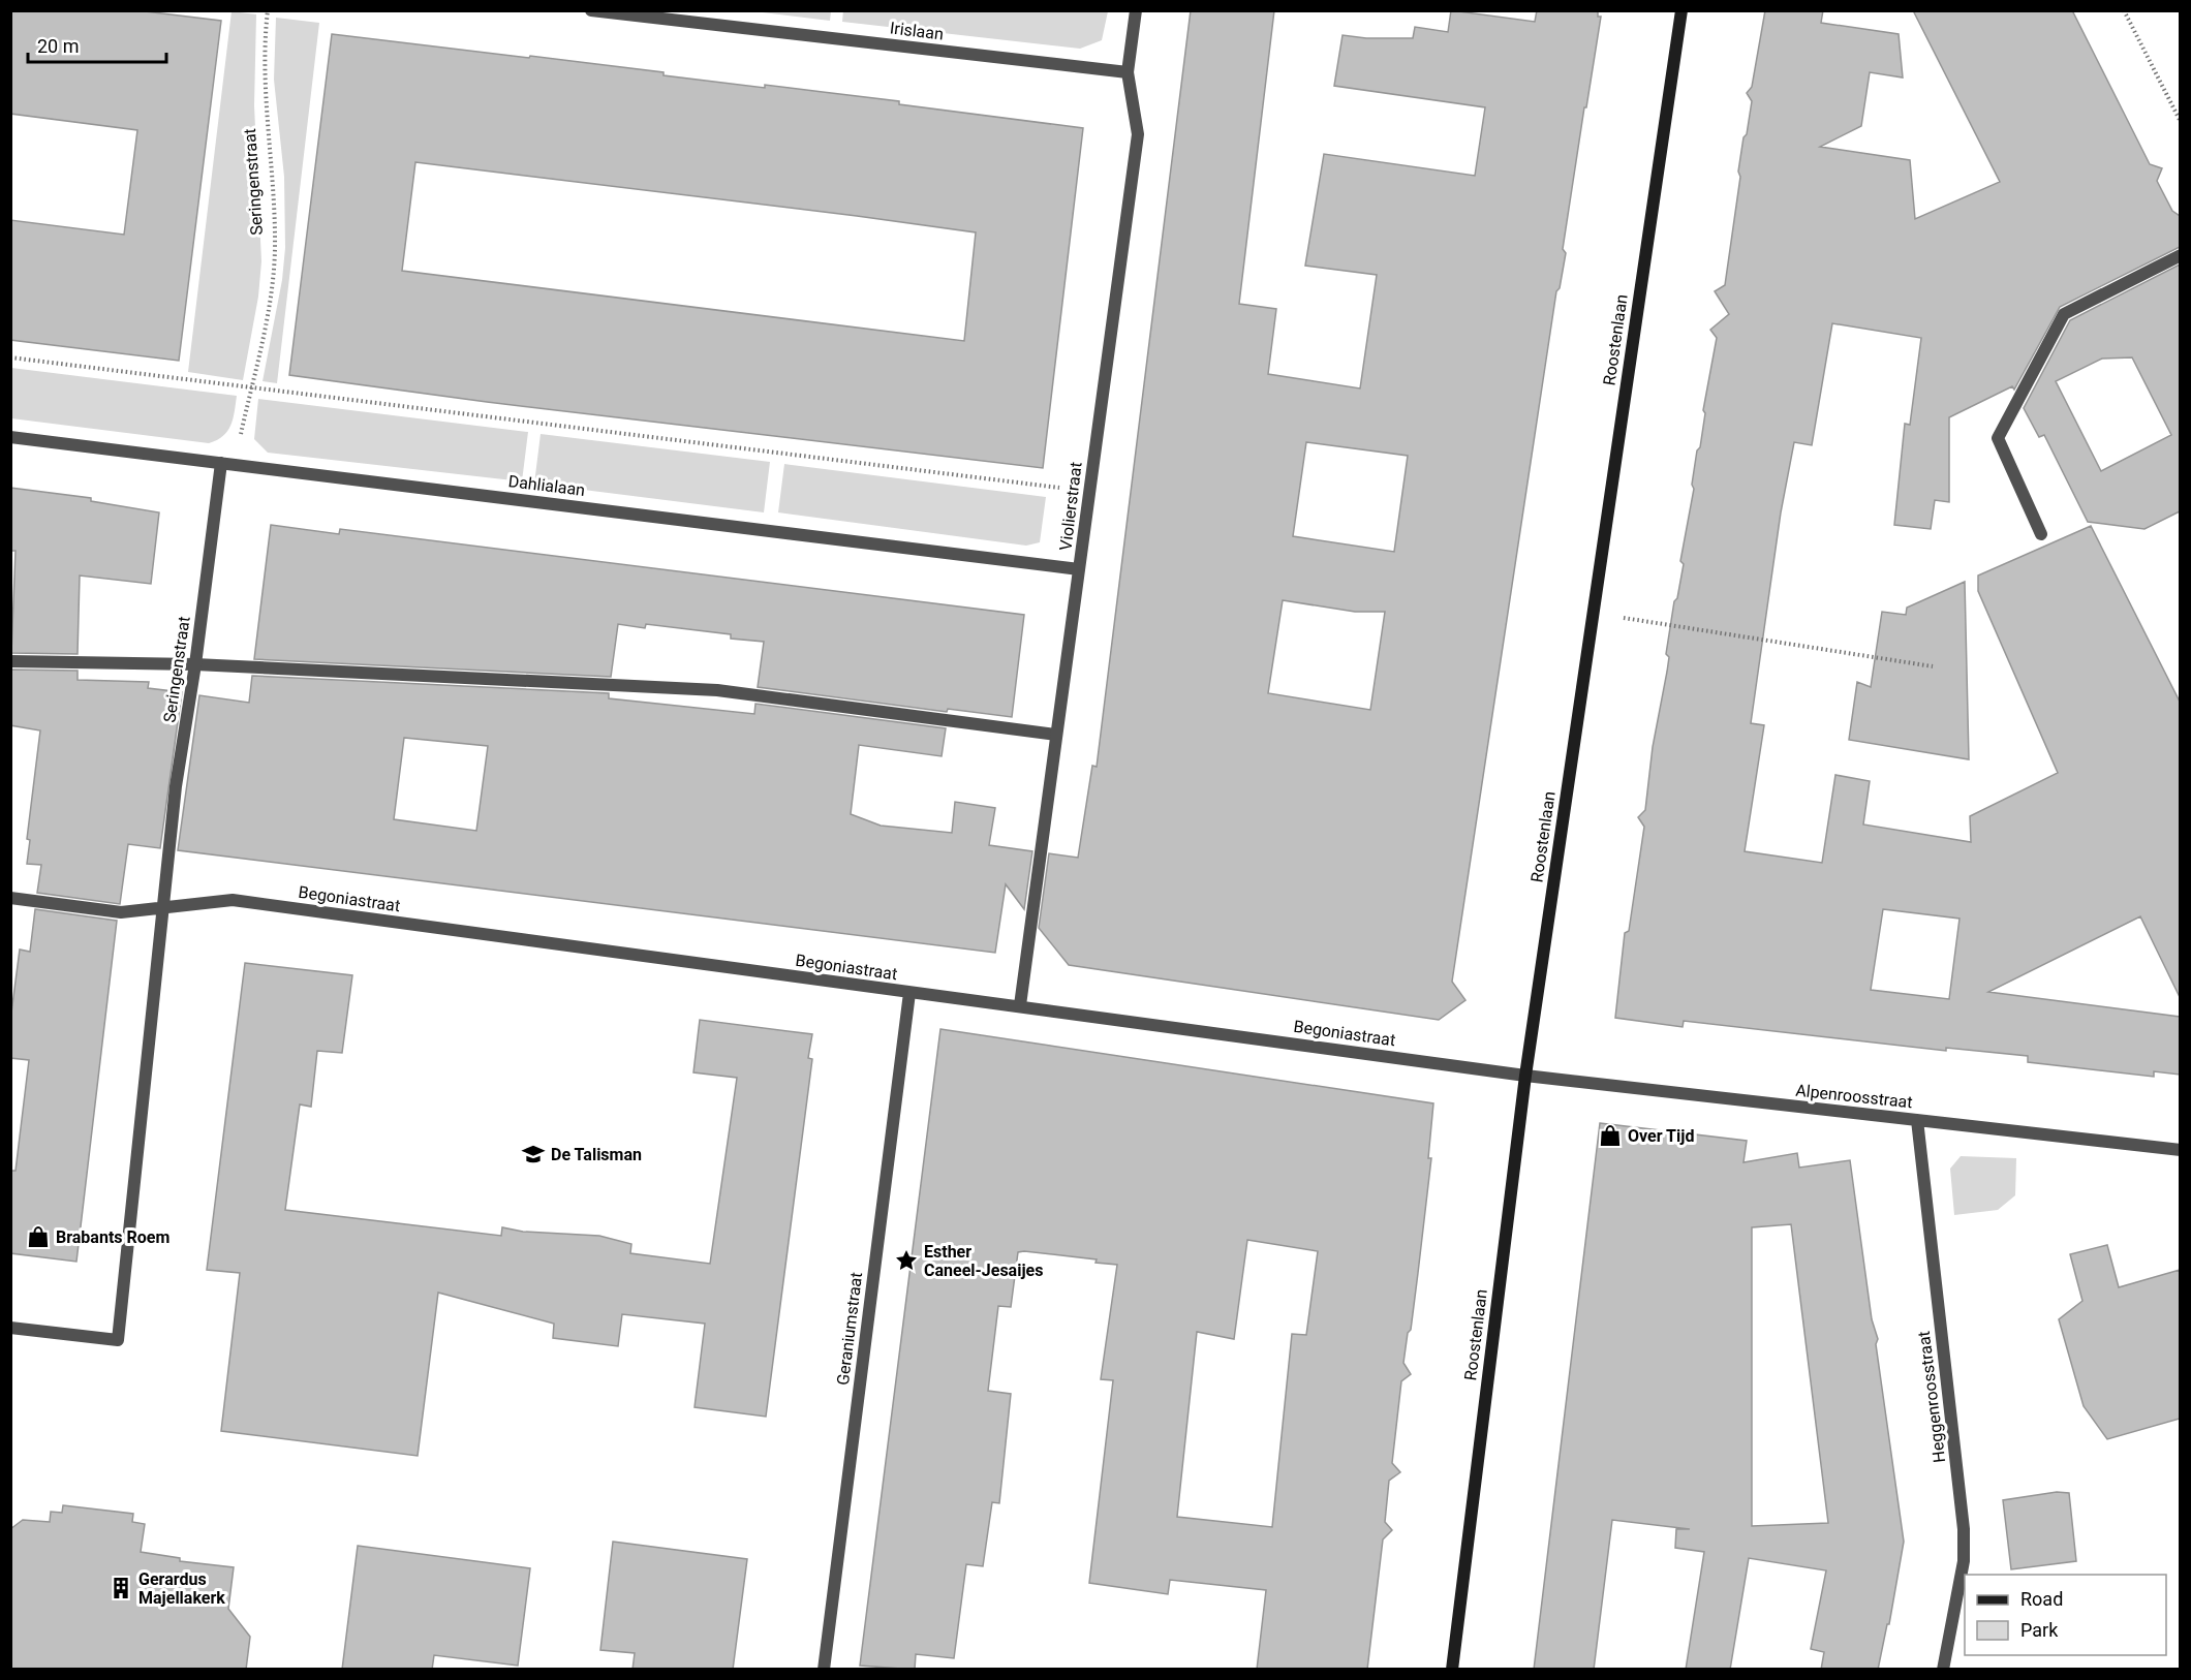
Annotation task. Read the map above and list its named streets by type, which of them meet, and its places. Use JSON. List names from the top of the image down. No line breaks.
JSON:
{"streets":{"street":["Irislaan","Seringenstraat","Roostenlaan","Dahlialaan","Violierstraat","Begoniastraat","Alpenroosstraat","Geraniumstraat","Heggenroosstraat"]},"crossings":[["Irislaan","Violierstraat"],["Seringenstraat","Dahlialaan"],["Seringenstraat","Begoniastraat"],["Roostenlaan","Begoniastraat"],["Roostenlaan","Alpenroosstraat"],["Dahlialaan","Violierstraat"],["Violierstraat","Begoniastraat"],["Begoniastraat","Alpenroosstraat"],["Begoniastraat","Geraniumstraat"],["Alpenroosstraat","Heggenroosstraat"]],"places":{"shop":["Over Tijd","Brabants Roem"],"school or university":["De Talisman"],"place":["Esther Caneel-Jesaijes"],"building":["Gerardus Majellakerk"]},"legend":["Road","Park"],"scale_bar":"20 m"}
